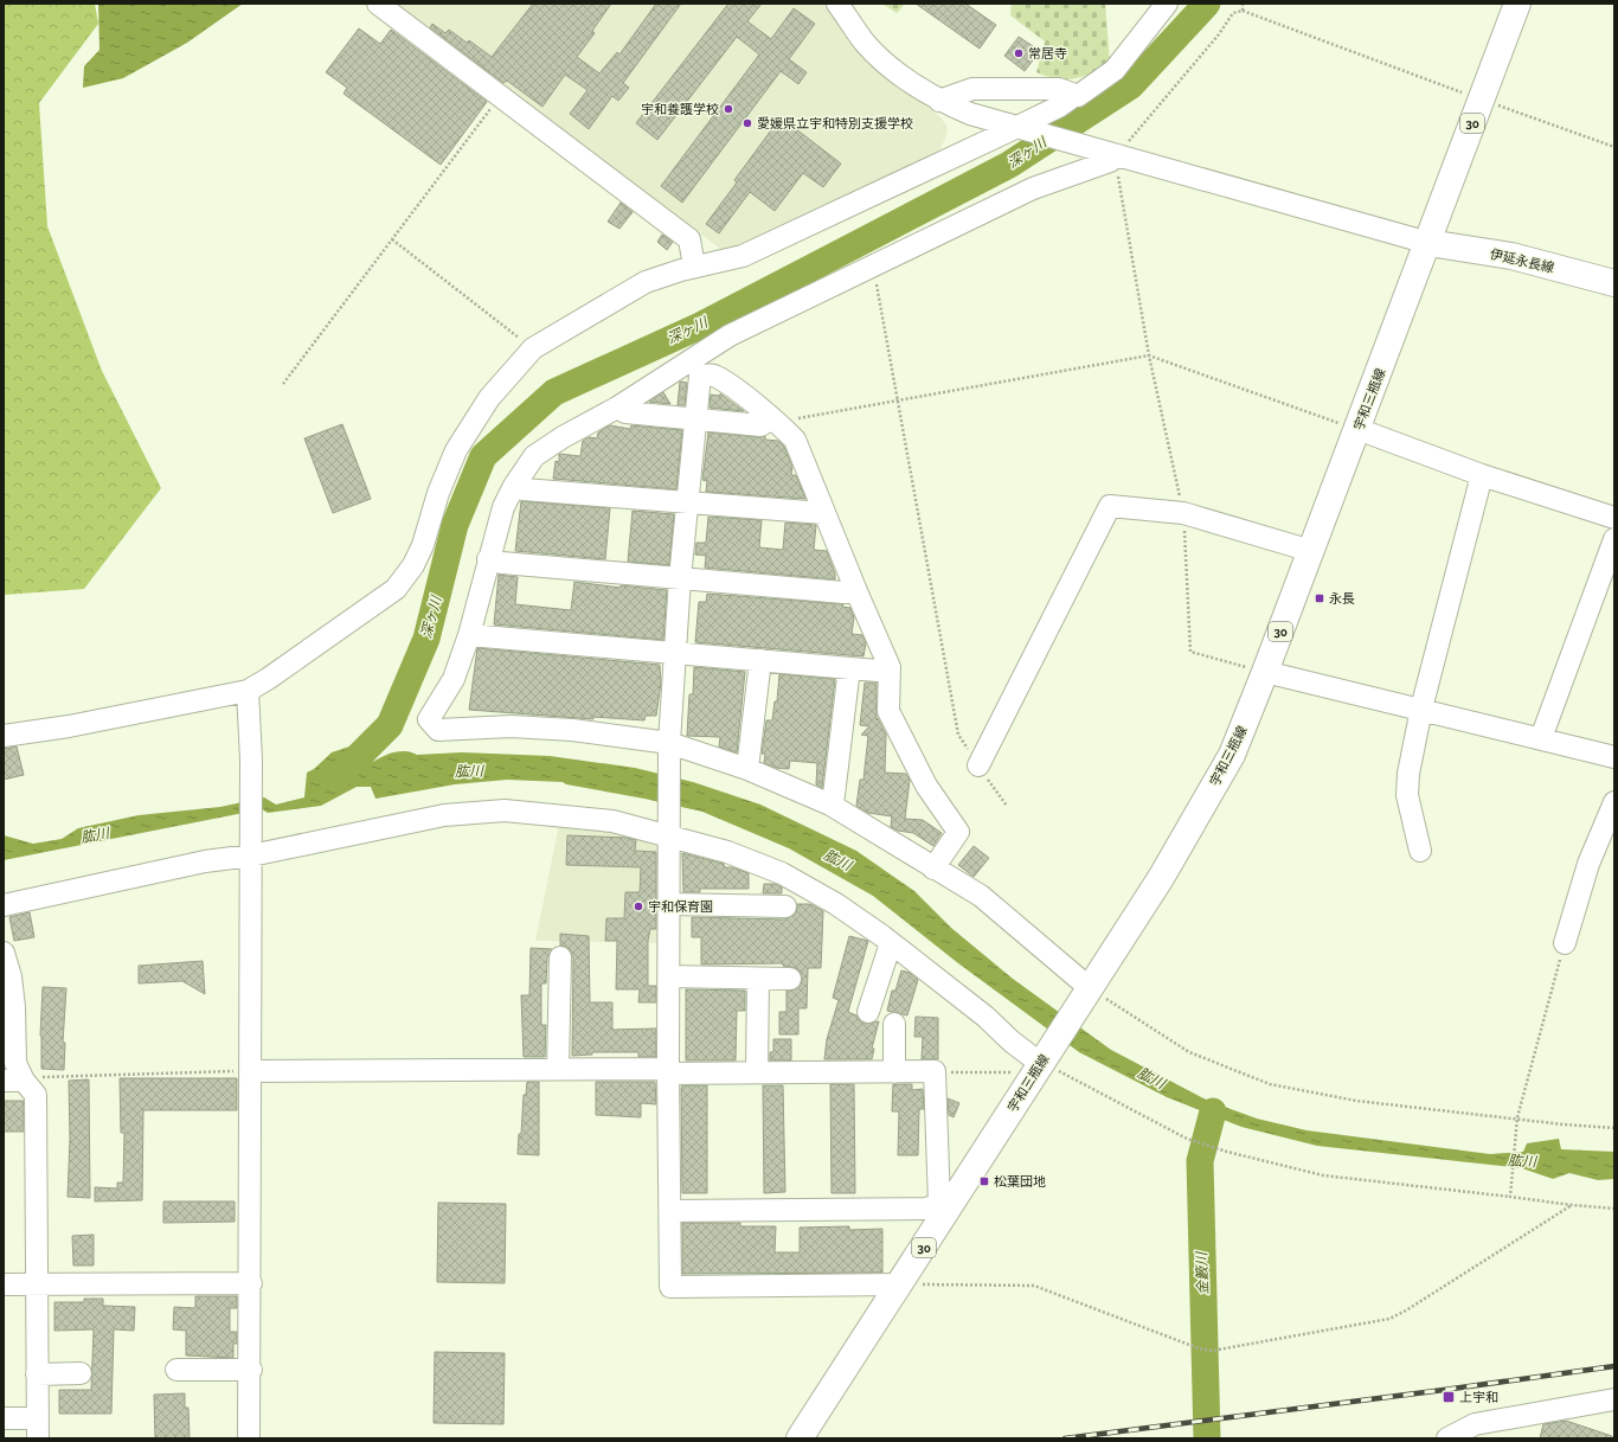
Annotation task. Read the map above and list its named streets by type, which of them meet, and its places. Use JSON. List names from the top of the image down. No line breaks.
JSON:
{"streets":{"main road":["30","伊延永長線","宇和三瓶線"]},"crossings":[["伊延永長線","宇和三瓶線"]],"water":["深ヶ川","肱川","金籔川"],"places":{"other":["常居寺","宇和養護学校","愛媛県立宇和特別支援学校","宇和保育園"],"transit":["永長","松葉団地","上宇和"]}}
